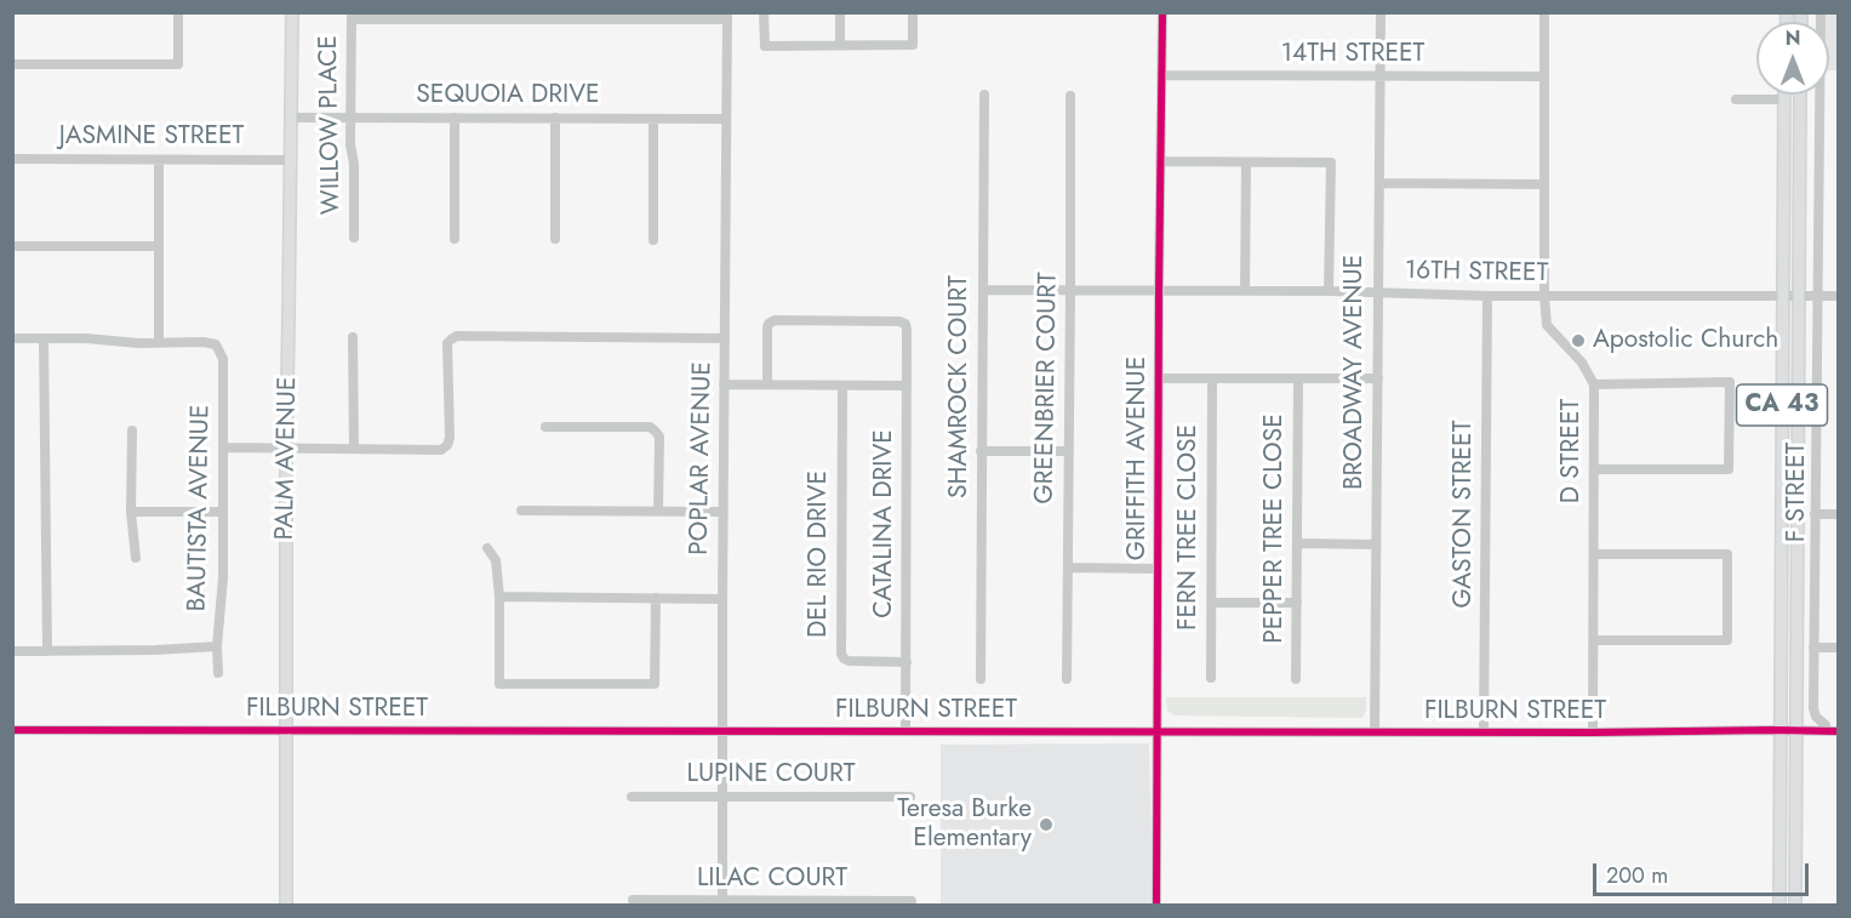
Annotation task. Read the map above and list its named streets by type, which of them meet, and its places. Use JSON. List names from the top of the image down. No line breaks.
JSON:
{"streets":{"main road":["CA 43","PALM AVENUE","F STREET"],"street":["14TH STREET","SEQUOIA DRIVE","WILLOW PLACE","JASMINE STREET","16TH STREET","BROADWAY AVENUE","SHAMROCK COURT","GREENBRIER COURT","D STREET","POPLAR AVENUE","GRIFFITH AVENUE","BAUTISTA AVENUE","GASTON STREET","CATALINA DRIVE","FERN TREE CLOSE","PEPPER TREE CLOSE","DEL RIO DRIVE","FILBURN STREET","LUPINE COURT","LILAC COURT"]},"crossings":[["14TH STREET","BROADWAY AVENUE"],["14TH STREET","D STREET"],["14TH STREET","GRIFFITH AVENUE"],["SEQUOIA DRIVE","WILLOW PLACE"],["SEQUOIA DRIVE","PALM AVENUE"],["SEQUOIA DRIVE","POPLAR AVENUE"],["JASMINE STREET","PALM AVENUE"],["16TH STREET","BROADWAY AVENUE"],["16TH STREET","SHAMROCK COURT"],["16TH STREET","GREENBRIER COURT"],["16TH STREET","D STREET"],["16TH STREET","GRIFFITH AVENUE"],["16TH STREET","F STREET"],["16TH STREET","GASTON STREET"],["BROADWAY AVENUE","FILBURN STREET"],["CA 43","F STREET"],["CA 43","FILBURN STREET"],["D STREET","FILBURN STREET"],["PALM AVENUE","FILBURN STREET"],["POPLAR AVENUE","FILBURN STREET"],["POPLAR AVENUE","LUPINE COURT"],["POPLAR AVENUE","LILAC COURT"],["GRIFFITH AVENUE","FILBURN STREET"],["F STREET","FILBURN STREET"],["GASTON STREET","FILBURN STREET"],["CATALINA DRIVE","DEL RIO DRIVE"],["CATALINA DRIVE","FILBURN STREET"]],"places":["Apostolic Church","Teresa Burke Elementary"],"scale_bar":"200 m","north":"top"}
